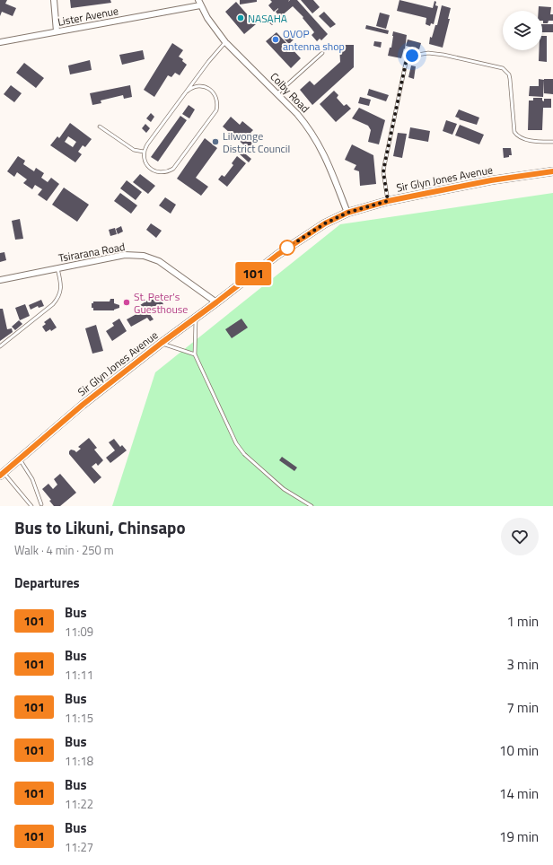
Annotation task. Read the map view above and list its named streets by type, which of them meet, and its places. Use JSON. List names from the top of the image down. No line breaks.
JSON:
{"streets":{"main road":["Sir Glyn Jones Avenue"],"street":["Lister Avenue","Colby Road","Tsirarana Road"]},"crossings":[["Lister Avenue","Colby Road"],["Colby Road","Sir Glyn Jones Avenue"],["Sir Glyn Jones Avenue","Tsirarana Road"]],"places":["NASAHA","OVOP antenna shop","Lilwonge District Council","St. Peter's Guesthouse"],"lines":["bus line 101"],"page":{"on_map":"101","heading":[["Bus to Likuni, Chinsapo","Walk · 4 min · 250 m"],"Departures"],"list":[{"mark":"101","name":"Bus","note":"11:09","value":"1 min"},{"mark":"101","name":"Bus","note":"11:11","value":"3 min"},{"mark":"101","name":"Bus","note":"11:15","value":"7 min"},{"mark":"101","name":"Bus","note":"11:18","value":"10 min"},{"mark":"101","name":"Bus","note":"11:22","value":"14 min"},{"mark":"101","name":"Bus","note":"11:27","value":"19 min"}]}}
